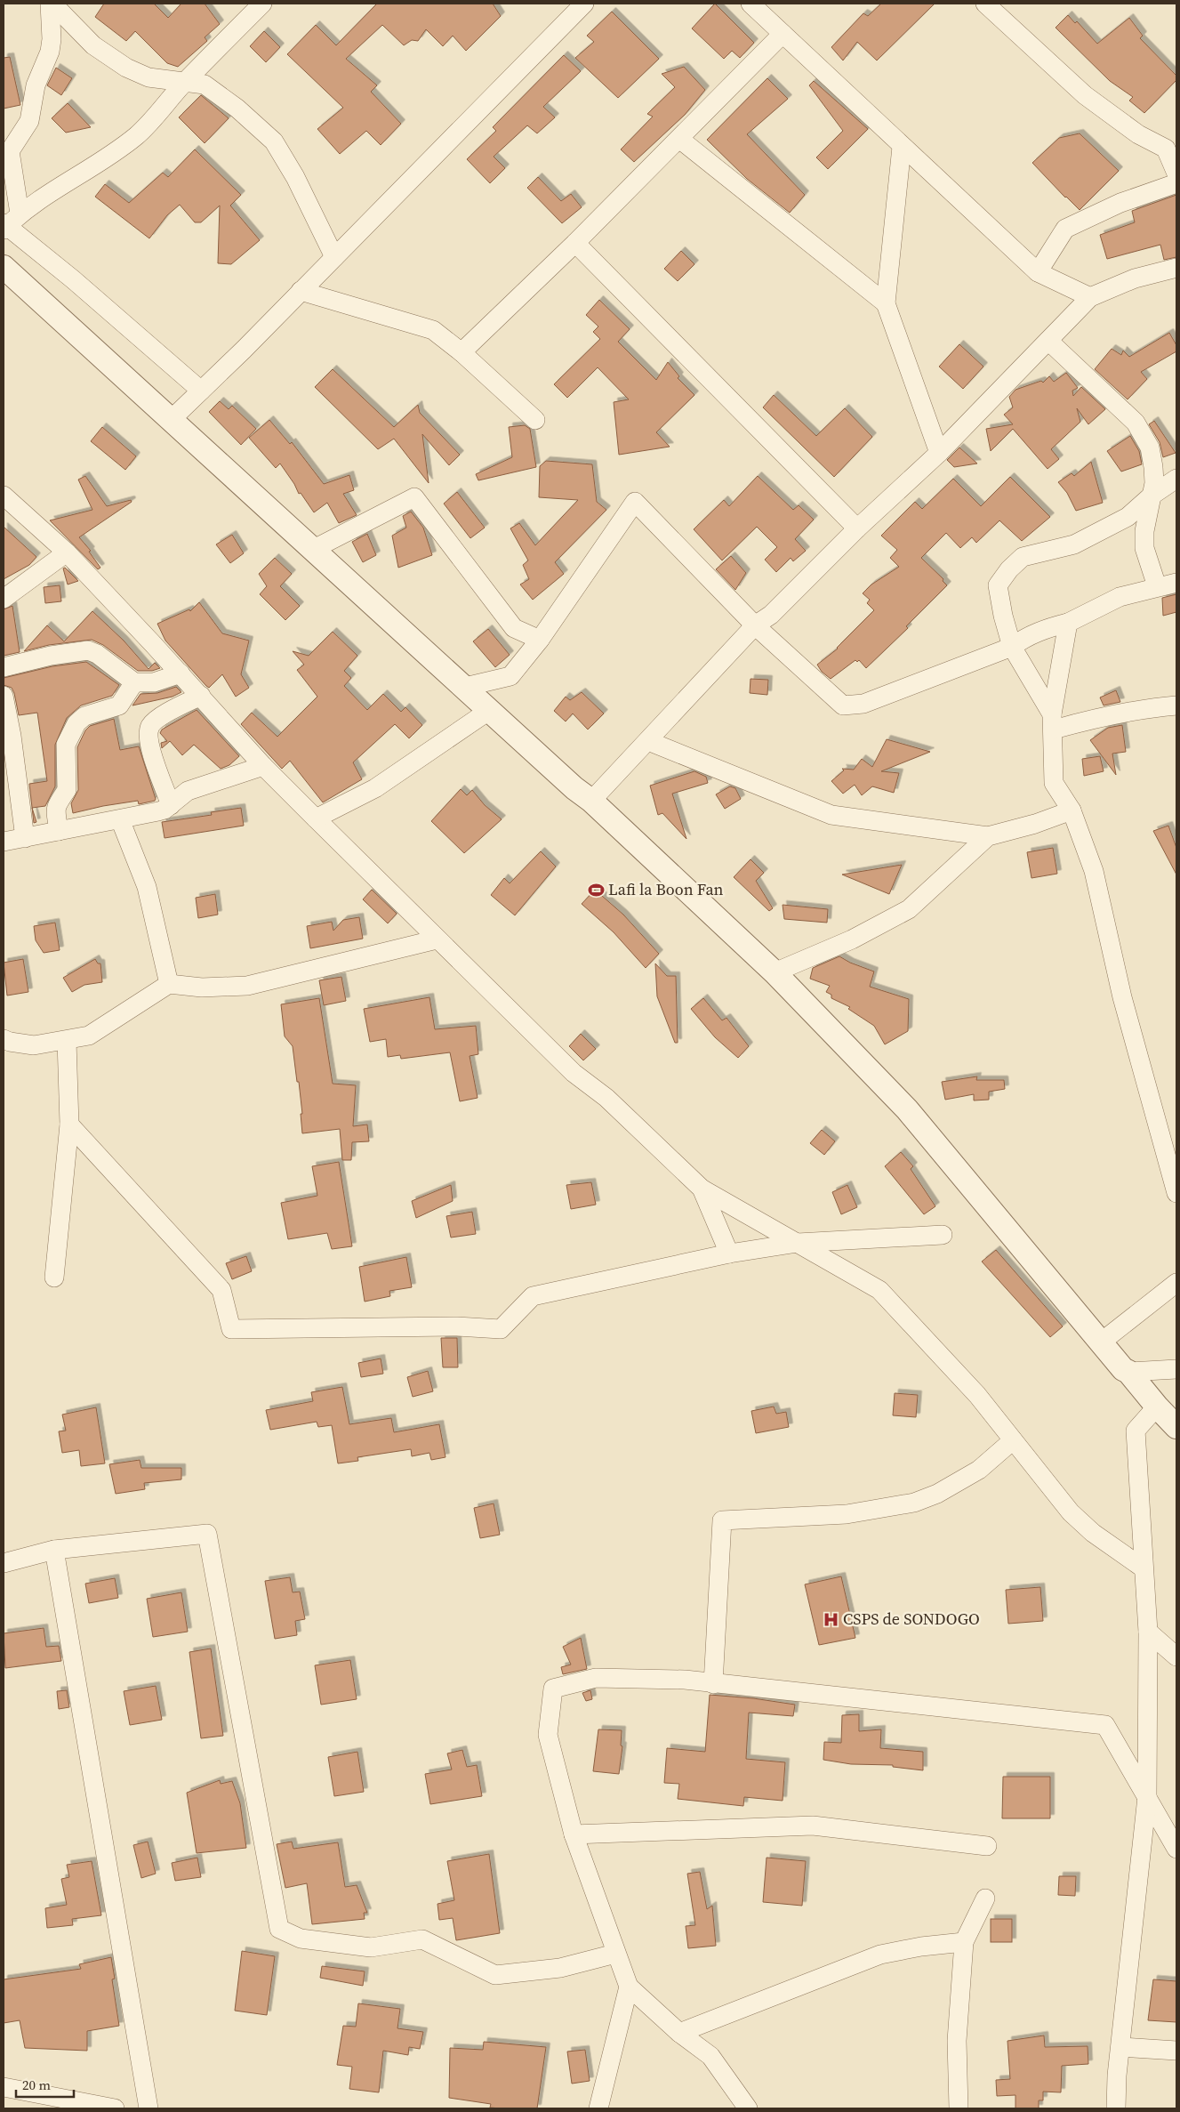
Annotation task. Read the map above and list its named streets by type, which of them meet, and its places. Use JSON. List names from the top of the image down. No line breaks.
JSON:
{"places":{"sports":["Lafi la Boon Fan"],"hospital":["CSPS de SONDOGO"]},"scale_bar":"20 m"}
